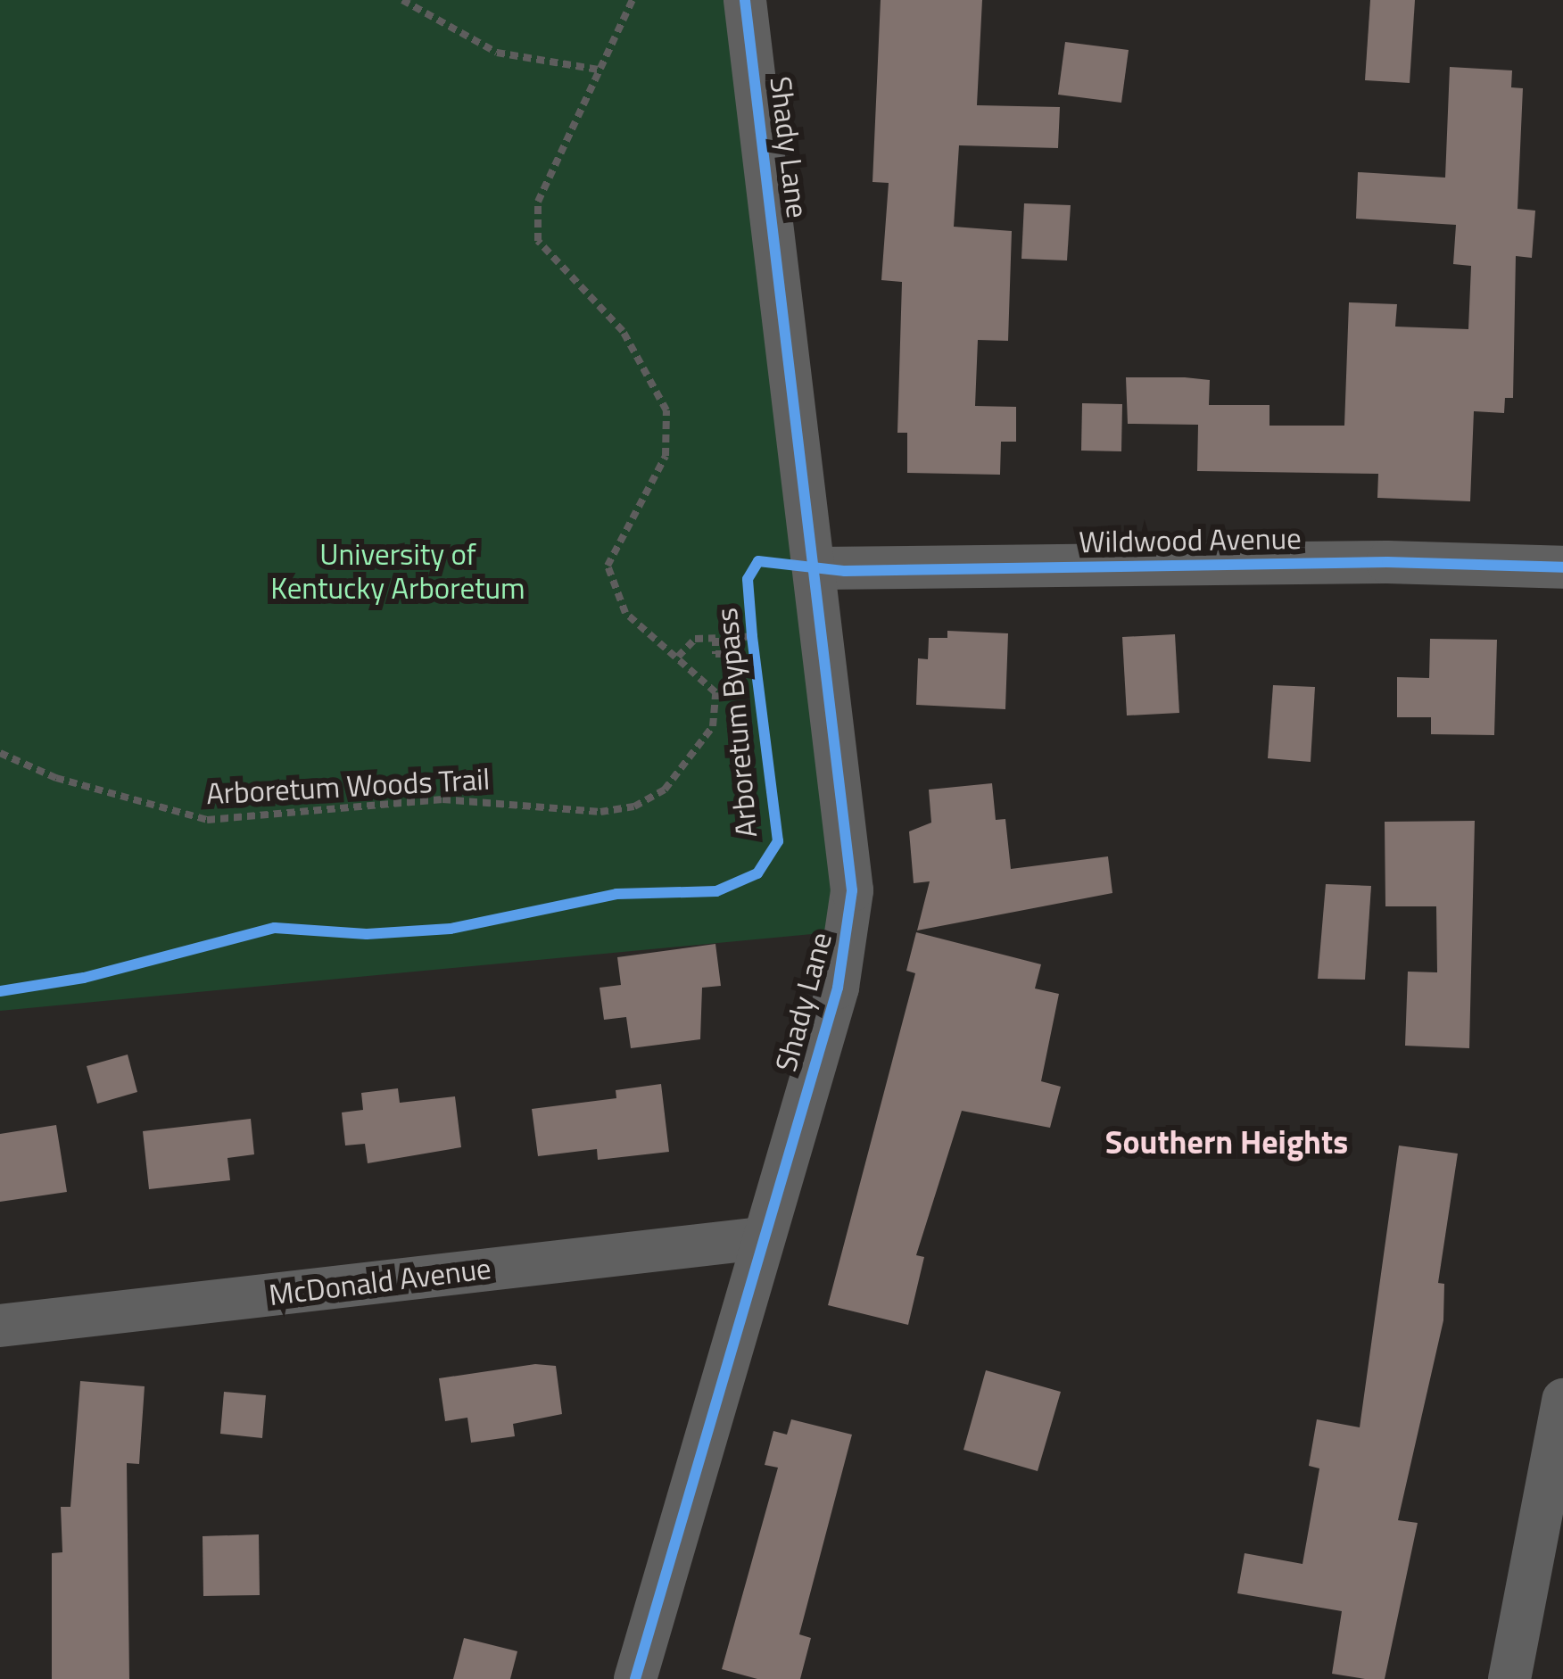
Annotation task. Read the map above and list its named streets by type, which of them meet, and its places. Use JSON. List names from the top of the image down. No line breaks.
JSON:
{"streets":{"street":["Shady Lane","Wildwood Avenue","McDonald Avenue"],"path":["Arboretum Woods Trail"],"cycle path":["Arboretum Bypass"]},"crossings":[["Shady Lane","Wildwood Avenue"],["Shady Lane","McDonald Avenue"]],"districts":["Southern Heights"],"parks":["University of Kentucky Arboretum"]}
